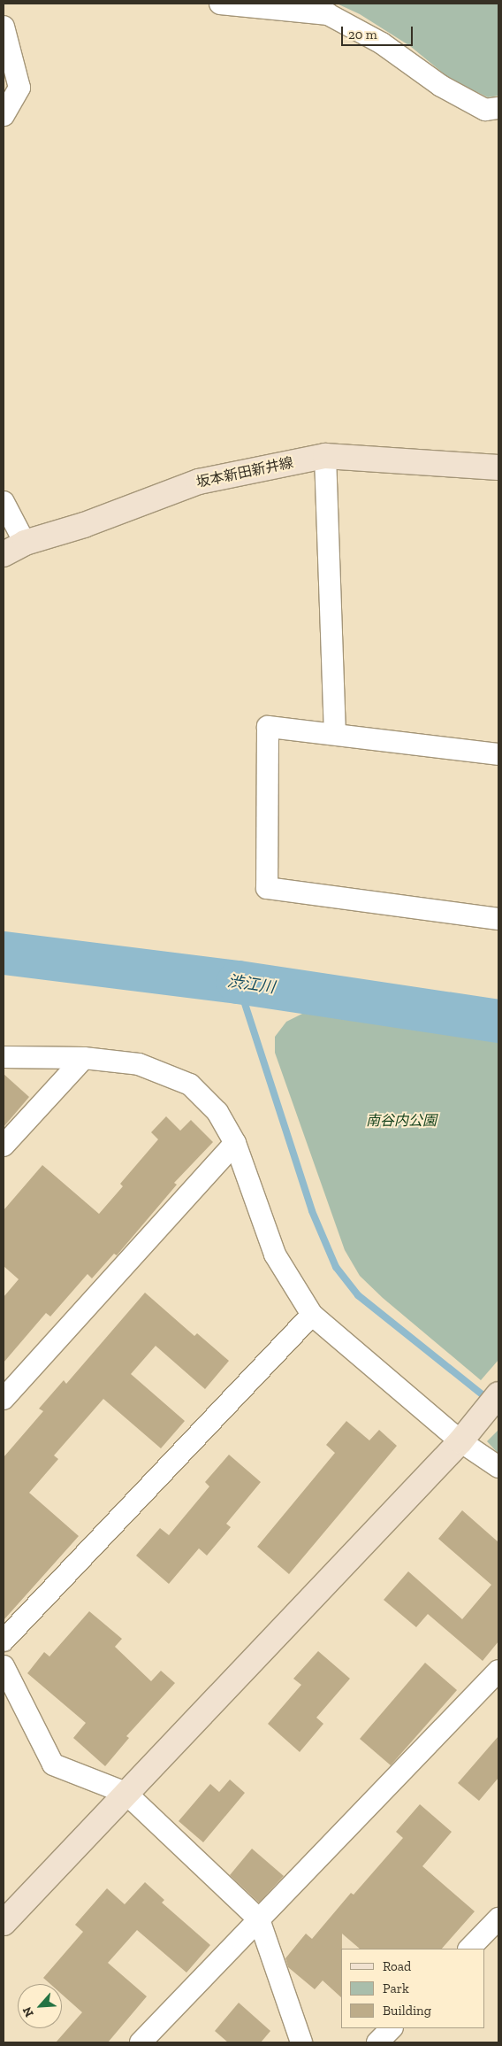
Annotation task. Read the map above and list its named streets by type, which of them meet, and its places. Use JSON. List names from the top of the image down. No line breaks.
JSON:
{"streets":{"street":["坂本新田新井線"]},"water":["渋江川"],"parks":["南谷内公園"],"legend":["Road","Park","Building"],"scale_bar":"20 m","north":"bottom left"}
